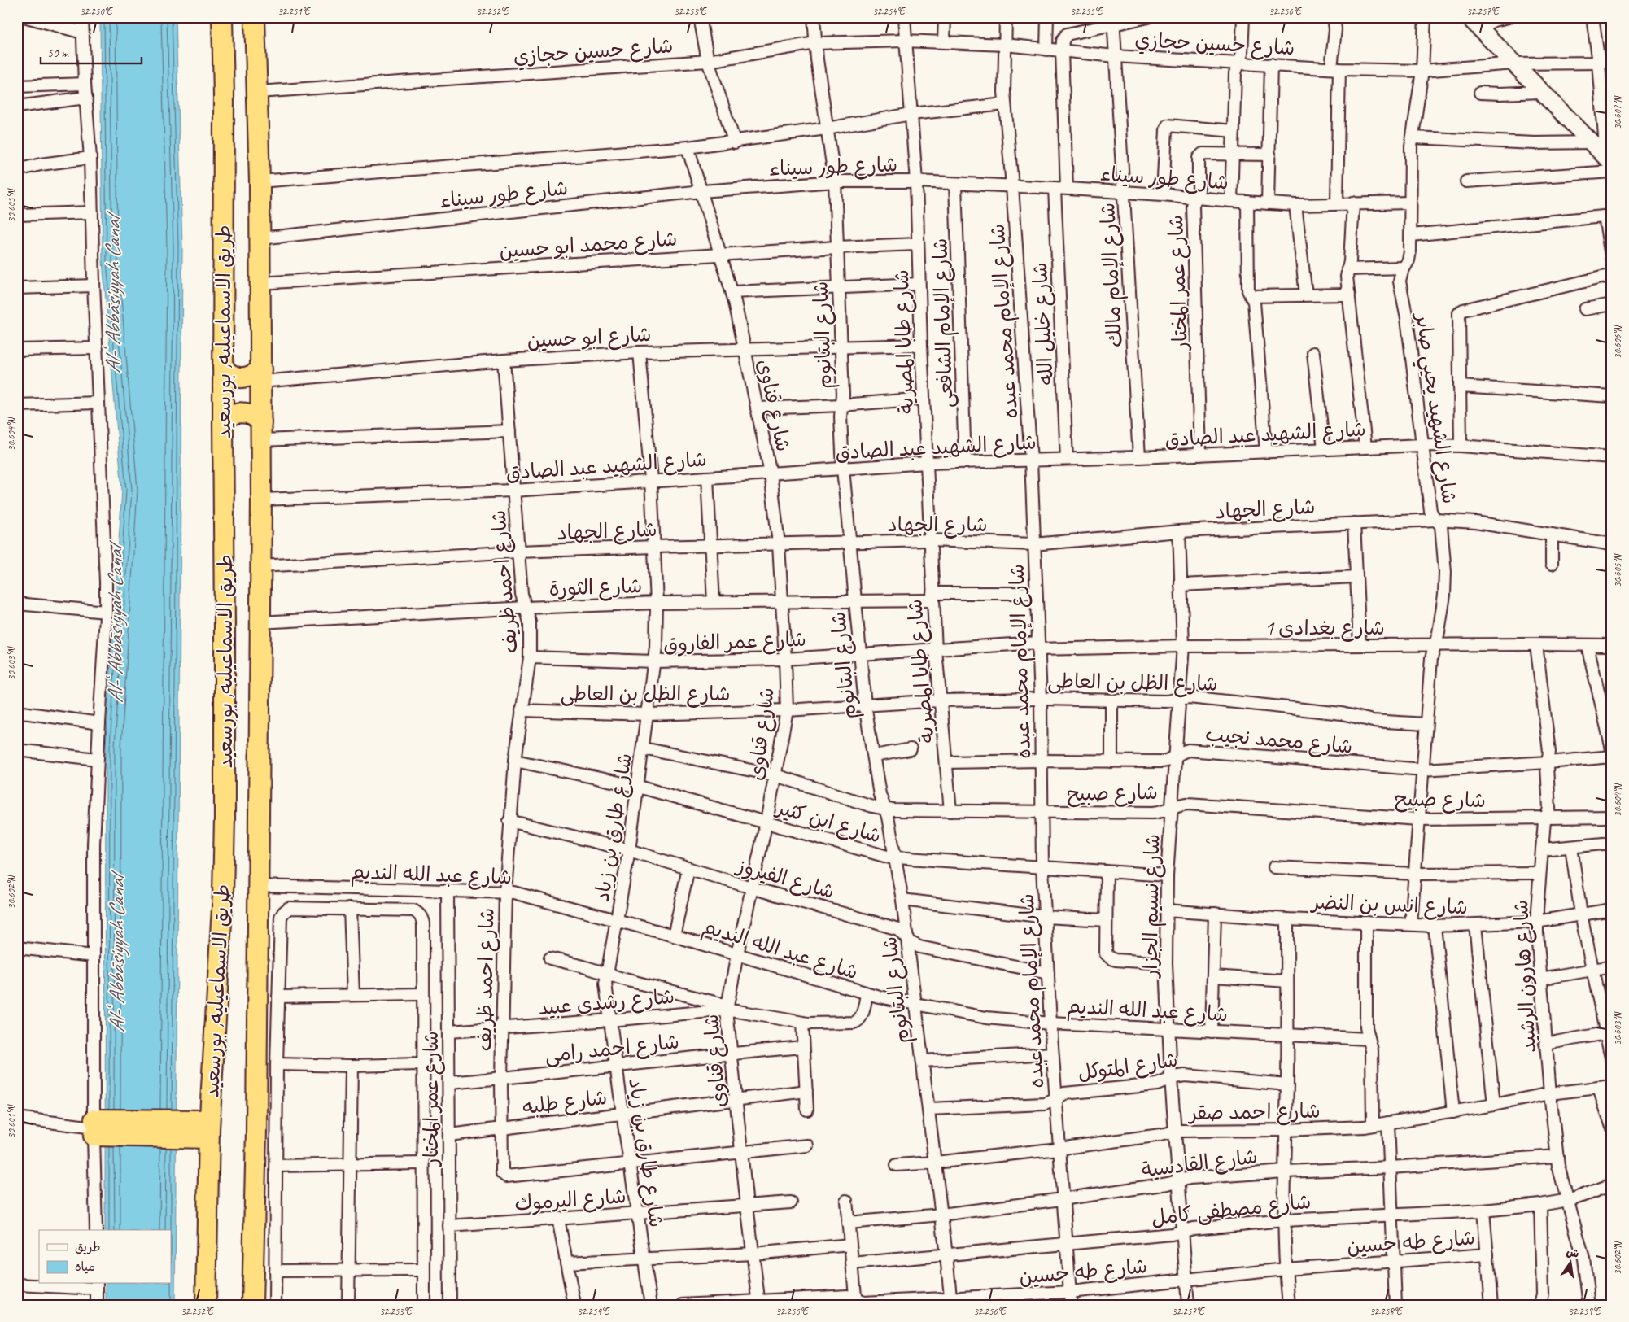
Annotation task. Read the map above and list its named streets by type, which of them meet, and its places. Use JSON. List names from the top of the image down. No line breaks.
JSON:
{"streets":{"highway":["طريق الاسماعيليه, بورسعيد"],"street":["شارع حسين حجازي","شارع طور سيناء","شارع محمد ابو حسين","شارع الإمام مالك","شارع عمر المختار","شارع الإمام محمد عبده","شارع الإمام الشافعى","شارع خليل الله","شارع البتانوم","شارع ابو حسين","شارع طابا المصرية","شارع قناوى","شارع الشهيد يحيي صابر","شارع الشهيد عبد الصادق","شارع الجهاد","شارع احمد ظريف","شارع الثورة","شارع بغدادى 1","شارع عمر الفاروق","شارع الظل بن العاطى","شارع محمد نجيب","شارع صبيح","شارع ابن كثير","شارع طارق بن زياد","شارع عبد الله النديم","شارع الفيروز","شارع انس بن النضر","شارع نسيم الجزار","شارع هارون الرشيد","شارع رشدى عبيد","شارع احمد رامى","شارع المتوكل","شارع طلبه","شارع احمد صقر","شارع القادسية","شارع اليرموك","شارع مصطفى كامل","شارع طه حسين"]},"crossings":[["شارع حسين حجازي","شارع الإمام مالك"],["شارع حسين حجازي","شارع الإمام محمد عبده"],["شارع حسين حجازي","طريق الاسماعيليه, بورسعيد"],["شارع حسين حجازي","شارع البتانوم"],["شارع حسين حجازي","شارع طابا المصرية"],["شارع حسين حجازي","شارع الشهيد يحيي صابر"],["شارع طور سيناء","شارع الإمام مالك"],["شارع طور سيناء","شارع عمر المختار"],["شارع طور سيناء","شارع الإمام محمد عبده"],["شارع طور سيناء","شارع الإمام الشافعى"],["شارع طور سيناء","شارع خليل الله"],["شارع طور سيناء","طريق الاسماعيليه, بورسعيد"],["شارع طور سيناء","شارع البتانوم"],["شارع طور سيناء","شارع طابا المصرية"],["شارع طور سيناء","شارع قناوى"],["شارع طور سيناء","شارع الشهيد يحيي صابر"],["شارع محمد ابو حسين","طريق الاسماعيليه, بورسعيد"],["شارع محمد ابو حسين","شارع البتانوم"],["شارع محمد ابو حسين","شارع طابا المصرية"],["شارع محمد ابو حسين","شارع قناوى"],["شارع الإمام مالك","شارع الشهيد عبد الصادق"],["شارع عمر المختار","شارع الشهيد عبد الصادق"],["شارع عمر المختار","شارع عبد الله النديم"],["شارع عمر المختار","شارع رشدى عبيد"],["شارع عمر المختار","شارع احمد رامى"],["شارع عمر المختار","شارع طلبه"],["شارع عمر المختار","شارع اليرموك"],["شارع الإمام محمد عبده","شارع الشهيد عبد الصادق"],["شارع الإمام محمد عبده","شارع الجهاد"],["شارع الإمام محمد عبده","شارع الثورة"],["شارع الإمام محمد عبده","شارع بغدادى 1"],["شارع الإمام محمد عبده","شارع عمر الفاروق"],["شارع الإمام محمد عبده","شارع الظل بن العاطى"],["شارع الإمام محمد عبده","شارع محمد نجيب"],["شارع الإمام محمد عبده","شارع صبيح"],["شارع الإمام محمد عبده","شارع ابن كثير"],["شارع الإمام محمد عبده","شارع عبد الله النديم"],["شارع الإمام محمد عبده","شارع الفيروز"],["شارع الإمام محمد عبده","شارع المتوكل"],["شارع الإمام محمد عبده","شارع احمد صقر"],["شارع الإمام محمد عبده","شارع القادسية"],["شارع الإمام محمد عبده","شارع مصطفى كامل"],["شارع الإمام محمد عبده","شارع طه حسين"],["شارع الإمام الشافعى","شارع الشهيد عبد الصادق"],["شارع خليل الله","شارع الشهيد عبد الصادق"],["طريق الاسماعيليه, بورسعيد","شارع ابو حسين"],["طريق الاسماعيليه, بورسعيد","شارع الشهيد عبد الصادق"],["طريق الاسماعيليه, بورسعيد","شارع الجهاد"],["طريق الاسماعيليه, بورسعيد","شارع الثورة"],["طريق الاسماعيليه, بورسعيد","شارع عبد الله النديم"],["شارع البتانوم","شارع ابو حسين"],["شارع البتانوم","شارع الشهيد عبد الصادق"],["شارع البتانوم","شارع الجهاد"],["شارع البتانوم","شارع الثورة"],["شارع البتانوم","شارع عمر الفاروق"],["شارع البتانوم","شارع الظل بن العاطى"],["شارع البتانوم","شارع صبيح"],["شارع البتانوم","شارع ابن كثير"],["شارع البتانوم","شارع عبد الله النديم"],["شارع البتانوم","شارع الفيروز"],["شارع البتانوم","شارع المتوكل"],["شارع البتانوم","شارع احمد صقر"],["شارع البتانوم","شارع القادسية"],["شارع البتانوم","شارع مصطفى كامل"],["شارع البتانوم","شارع طه حسين"],["شارع ابو حسين","شارع طابا المصرية"],["شارع ابو حسين","شارع قناوى"],["شارع ابو حسين","شارع احمد ظريف"],["شارع ابو حسين","شارع طارق بن زياد"],["شارع طابا المصرية","شارع الشهيد عبد الصادق"],["شارع طابا المصرية","شارع الجهاد"],["شارع طابا المصرية","شارع الثورة"],["شارع طابا المصرية","شارع عمر الفاروق"],["شارع طابا المصرية","شارع الظل بن العاطى"],["شارع طابا المصرية","شارع محمد نجيب"],["شارع طابا المصرية","شارع صبيح"],["شارع قناوى","شارع الشهيد عبد الصادق"],["شارع قناوى","شارع الجهاد"],["شارع قناوى","شارع احمد ظريف"],["شارع قناوى","شارع الثورة"],["شارع قناوى","شارع عمر الفاروق"],["شارع قناوى","شارع الظل بن العاطى"],["شارع قناوى","شارع صبيح"],["شارع قناوى","شارع ابن كثير"],["شارع قناوى","شارع عبد الله النديم"],["شارع قناوى","شارع الفيروز"],["شارع قناوى","شارع رشدى عبيد"],["شارع قناوى","شارع احمد رامى"],["شارع قناوى","شارع طلبه"],["شارع قناوى","شارع اليرموك"],["شارع قناوى","شارع طه حسين"],["شارع الشهيد يحيي صابر","شارع الشهيد عبد الصادق"],["شارع الشهيد يحيي صابر","شارع الجهاد"],["شارع الشهيد يحيي صابر","شارع بغدادى 1"],["شارع الشهيد يحيي صابر","شارع الظل بن العاطى"],["شارع الشهيد يحيي صابر","شارع محمد نجيب"],["شارع الشهيد يحيي صابر","شارع صبيح"],["شارع الشهيد يحيي صابر","شارع انس بن النضر"],["شارع الشهيد عبد الصادق","شارع احمد ظريف"],["شارع الشهيد عبد الصادق","شارع طارق بن زياد"],["شارع الجهاد","شارع احمد ظريف"],["شارع الجهاد","شارع طارق بن زياد"],["شارع الجهاد","شارع نسيم الجزار"],["شارع احمد ظريف","شارع الثورة"],["شارع احمد ظريف","شارع عمر الفاروق"],["شارع احمد ظريف","شارع الظل بن العاطى"],["شارع احمد ظريف","شارع ابن كثير"],["شارع احمد ظريف","شارع طارق بن زياد"],["شارع احمد ظريف","شارع عبد الله النديم"],["شارع احمد ظريف","شارع الفيروز"],["شارع احمد ظريف","شارع رشدى عبيد"],["شارع احمد ظريف","شارع احمد رامى"],["شارع احمد ظريف","شارع طلبه"],["شارع الثورة","شارع طارق بن زياد"],["شارع بغدادى 1","شارع عمر الفاروق"],["شارع بغدادى 1","شارع نسيم الجزار"],["شارع بغدادى 1","شارع هارون الرشيد"],["شارع عمر الفاروق","شارع طارق بن زياد"],["شارع الظل بن العاطى","شارع طارق بن زياد"],["شارع الظل بن العاطى","شارع نسيم الجزار"],["شارع محمد نجيب","شارع نسيم الجزار"],["شارع محمد نجيب","شارع هارون الرشيد"],["شارع صبيح","شارع طارق بن زياد"],["شارع صبيح","شارع نسيم الجزار"],["شارع صبيح","شارع هارون الرشيد"],["شارع ابن كثير","شارع طارق بن زياد"],["شارع ابن كثير","شارع نسيم الجزار"],["شارع طارق بن زياد","شارع عبد الله النديم"],["شارع طارق بن زياد","شارع الفيروز"],["شارع طارق بن زياد","شارع رشدى عبيد"],["شارع طارق بن زياد","شارع احمد رامى"],["شارع طارق بن زياد","شارع طلبه"],["شارع طارق بن زياد","شارع اليرموك"],["شارع عبد الله النديم","شارع نسيم الجزار"],["شارع عبد الله النديم","شارع رشدى عبيد"],["شارع انس بن النضر","شارع نسيم الجزار"],["شارع انس بن النضر","شارع هارون الرشيد"],["شارع نسيم الجزار","شارع المتوكل"],["شارع نسيم الجزار","شارع احمد صقر"],["شارع نسيم الجزار","شارع القادسية"],["شارع نسيم الجزار","شارع مصطفى كامل"],["شارع نسيم الجزار","شارع طه حسين"],["شارع هارون الرشيد","شارع احمد صقر"],["شارع هارون الرشيد","شارع القادسية"],["شارع هارون الرشيد","شارع مصطفى كامل"]],"water":["Al-ʿAbbāsiyyah Canal"],"legend":["طريق","مياه"],"scale_bar":"50 m","north":"top","coordinates":["32.250°E","32.251°E","32.252°E","32.253°E","32.254°E","32.255°E","32.256°E","32.257°E","30.607°N","30.605°N","30.606°N","30.604°N","30.603°N","30.602°N","30.601°N","32.258°E","32.259°E"]}
